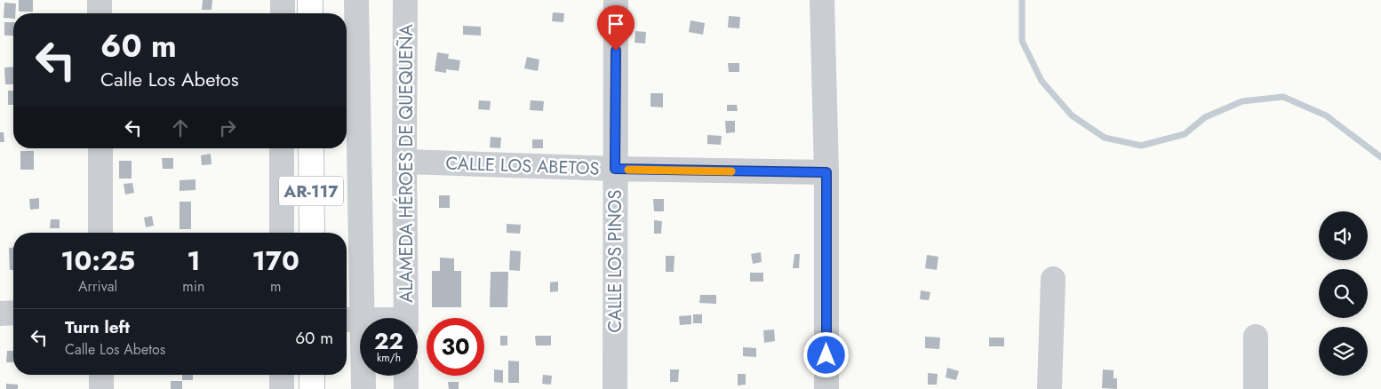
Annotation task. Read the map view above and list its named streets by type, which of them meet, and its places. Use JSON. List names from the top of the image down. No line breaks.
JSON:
{"streets":{"main road":["AR-117"],"street":["ALAMEDA HÉROES DE QUEQUEÑA","CALLE LOS ABETOS","CALLE LOS PINOS"]},"crossings":[["ALAMEDA HÉROES DE QUEQUEÑA","CALLE LOS ABETOS"],["CALLE LOS ABETOS","CALLE LOS PINOS"]],"page":{"turn":["60 m","Calle Los Abetos"],"eta":["10:25","Arrival","1","min","170","m"],"list":[{"name":"Turn left","note":"Calle Los Abetos","value":"60 m"}],"speed":"22 km/h","limit":"30"}}
